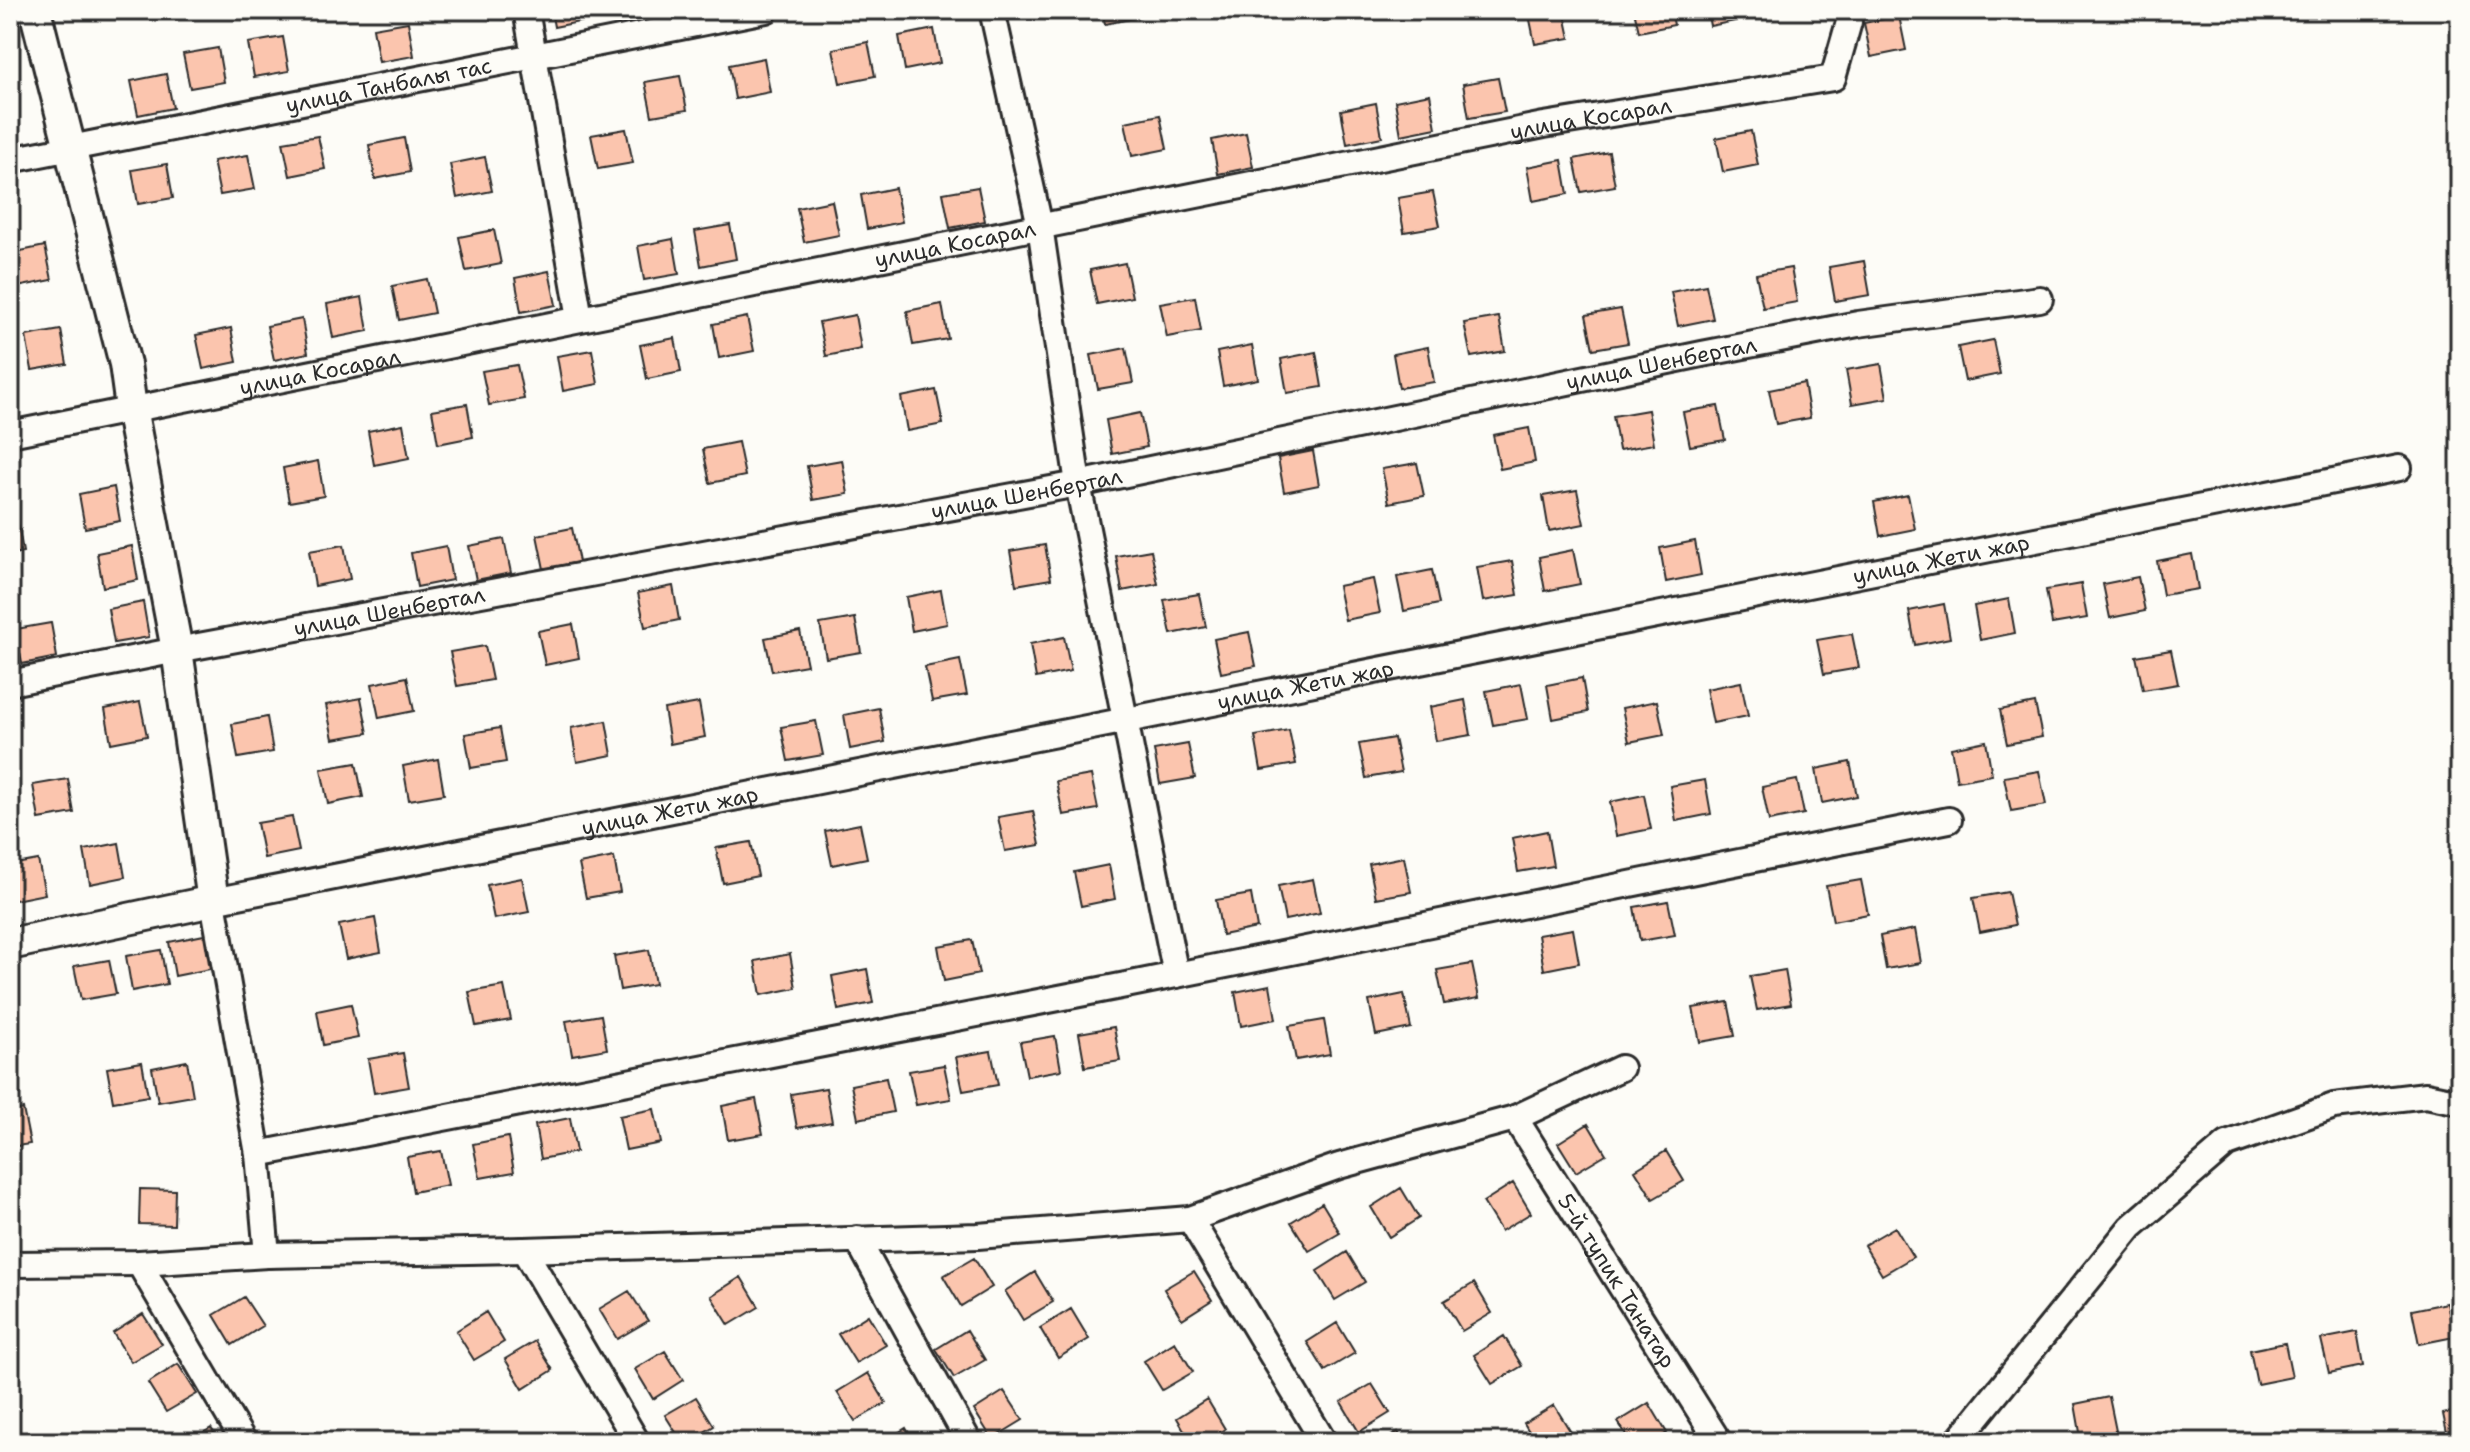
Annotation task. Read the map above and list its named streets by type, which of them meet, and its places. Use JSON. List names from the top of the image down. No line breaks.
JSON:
{"streets":{"street":["улица Танбалы тас","улица Косарал","улица Шенбертал","улица Жети жар","5-й тупик Танатар"]}}
